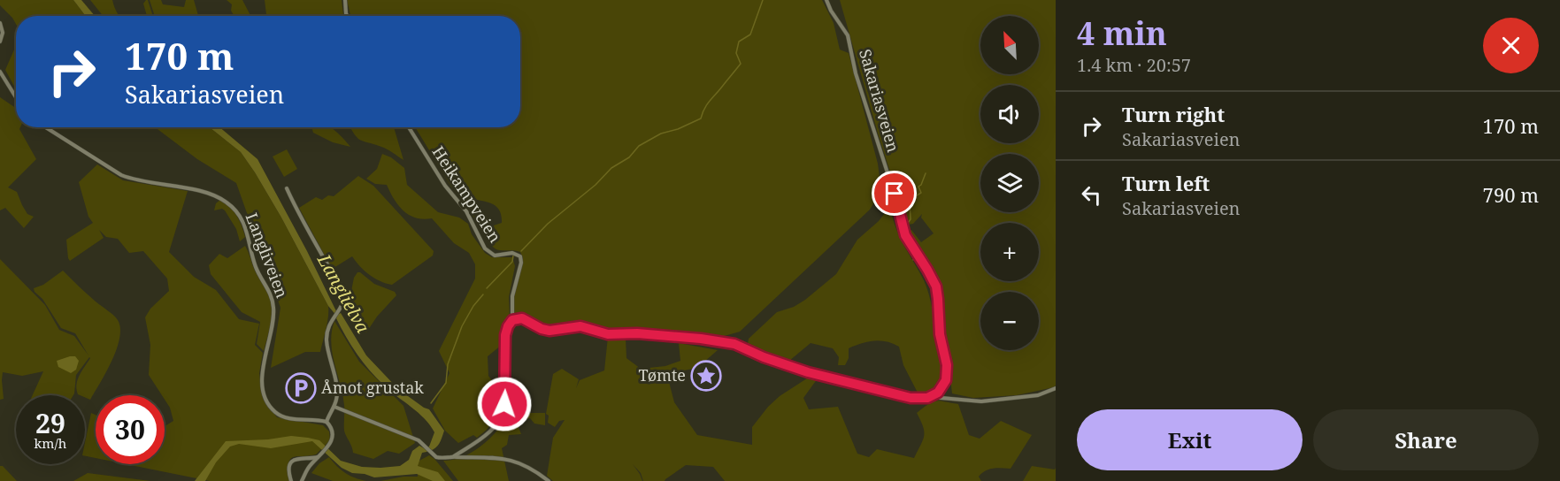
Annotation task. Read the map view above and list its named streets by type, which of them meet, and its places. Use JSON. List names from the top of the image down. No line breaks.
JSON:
{"streets":{"street":["Sakariasveien","Heikampveien","Langliveien"]},"water":["Langlielva"],"places":{"place":["Tømte"],"parking":["Åmot grustak"]},"north":"top left","page":{"heading":["4 min","1.4 km · 20:57"],"map_buttons":["+","−"],"turn":["170 m","Sakariasveien"],"list":[{"name":"Turn right","note":"Sakariasveien","value":"170 m"},{"name":"Turn left","note":"Sakariasveien","value":"790 m"}],"speed":"29 km/h","limit":"30","buttons":["Exit","Share"]}}
